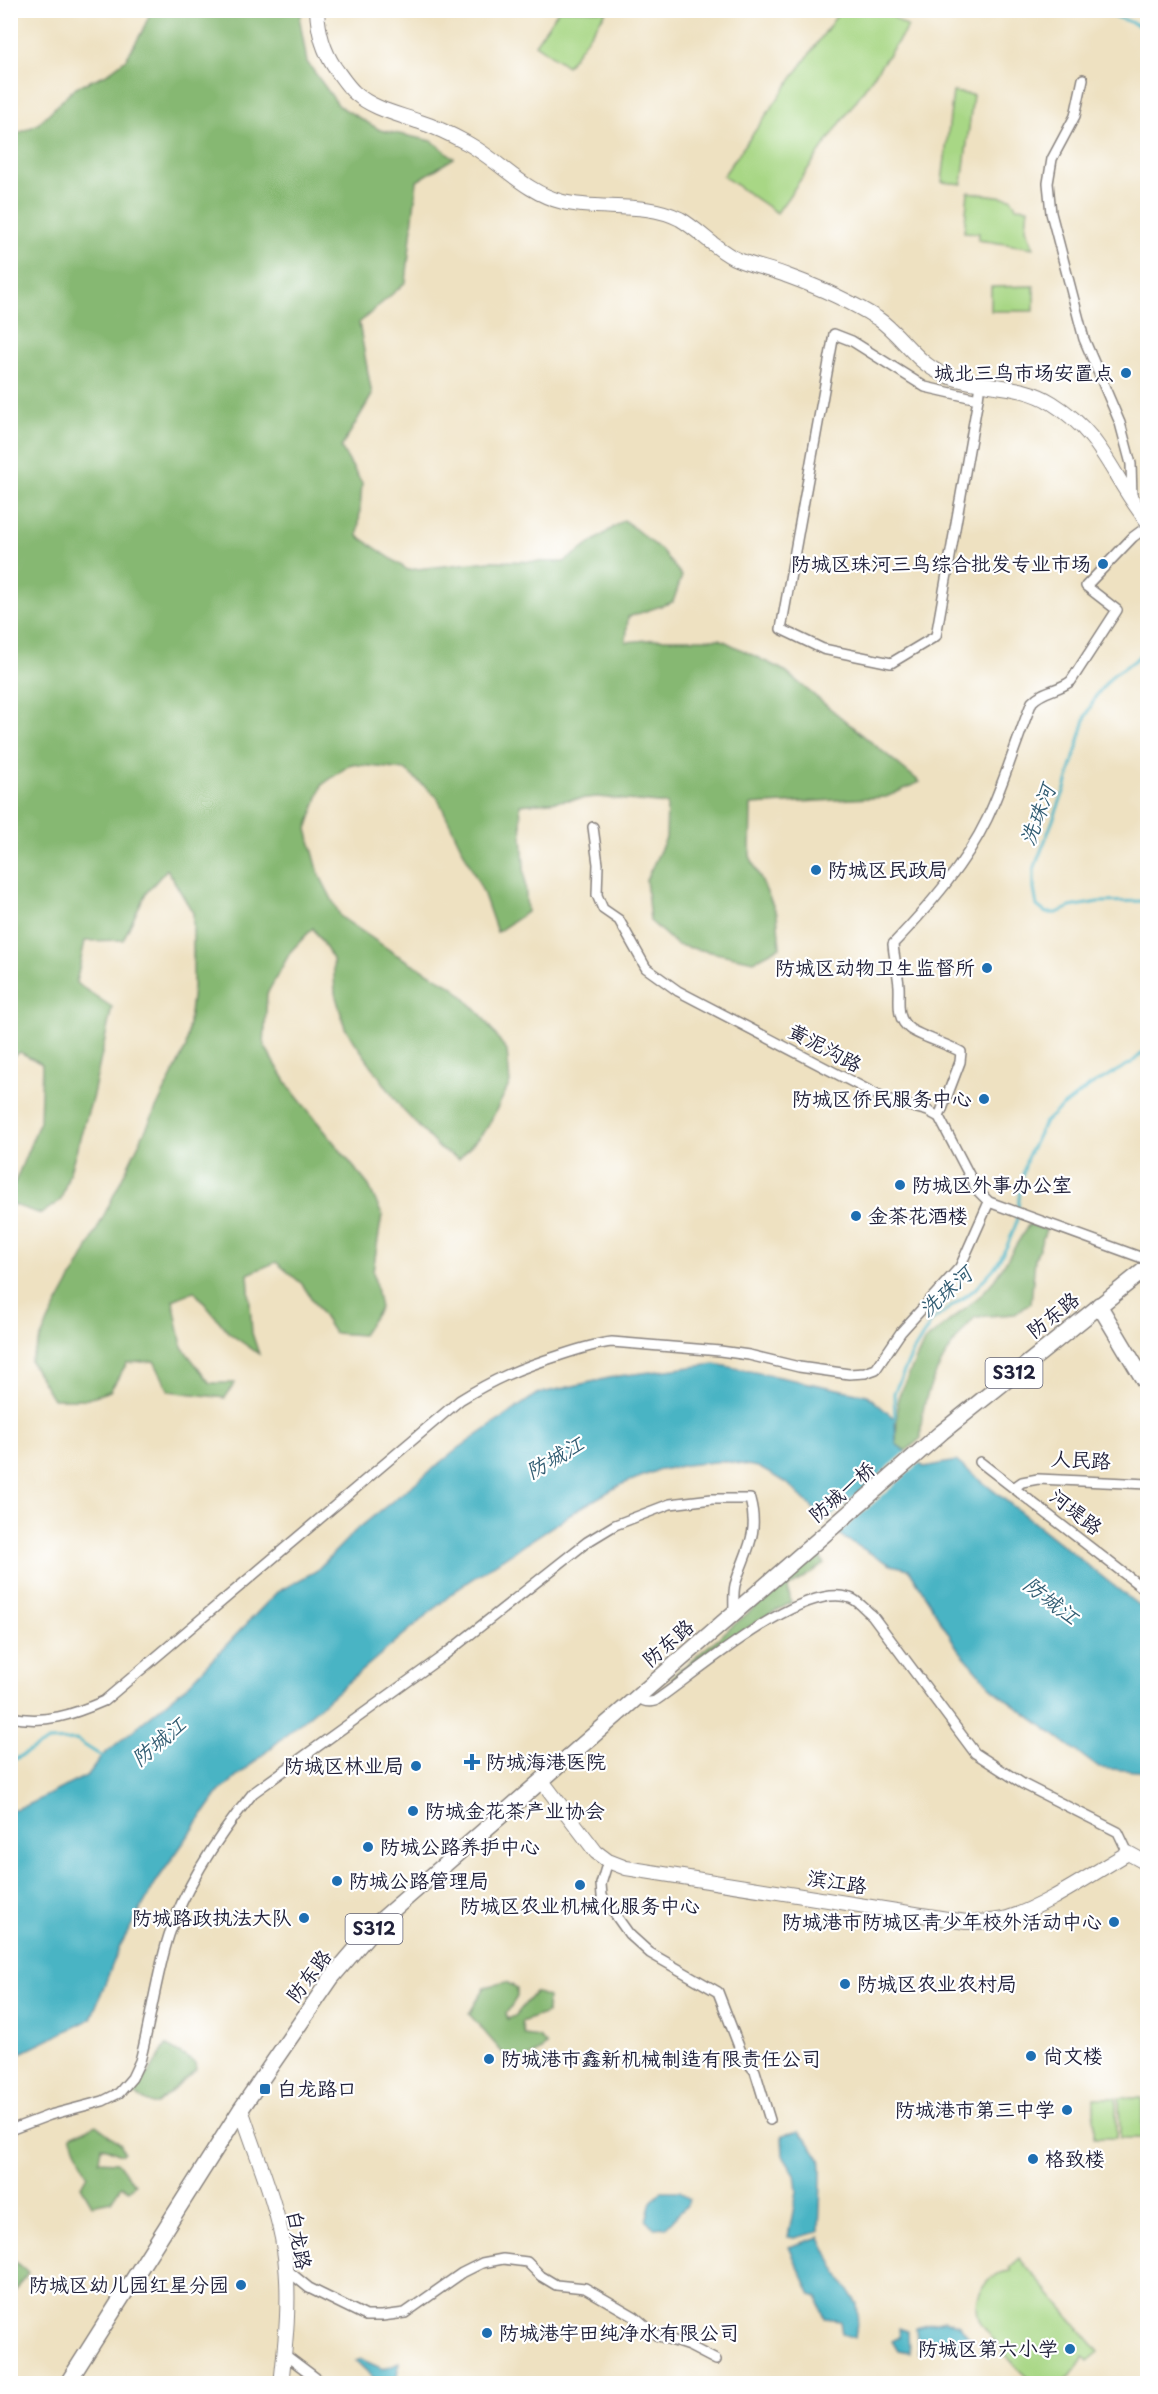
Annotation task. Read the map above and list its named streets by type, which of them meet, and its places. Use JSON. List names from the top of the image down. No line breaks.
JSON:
{"streets":{"main road":["防东路","S312","防城一桥"],"street":["黄泥沟路","人民路","河堤路","滨江路","白龙路"]},"crossings":[["防东路","防城一桥"],["防东路","滨江路"],["防东路","白龙路"],["人民路","河堤路"]],"water":["洗珠河","防城江"],"places":{"other":["城北三鸟市场安置点","防城区珠河三鸟综合批发专业市场","防城区民政局","防城区动物卫生监督所","防城区侨民服务中心","防城区外事办公室","金茶花酒楼","防城区林业局","防城金花茶产业协会","防城公路养护中心","防城公路管理局","防城区农业机械化服务中心","防城路政执法大队","防城港市防城区青少年校外活动中心","防城区农业农村局","尚文楼","防城港市鑫新机械制造有限责任公司","防城港市第三中学","格致楼","防城区幼儿园红星分园","防城港宇田纯净水有限公司","防城区第六小学"],"health":["防城海港医院"],"transit":["白龙路口"]}}
